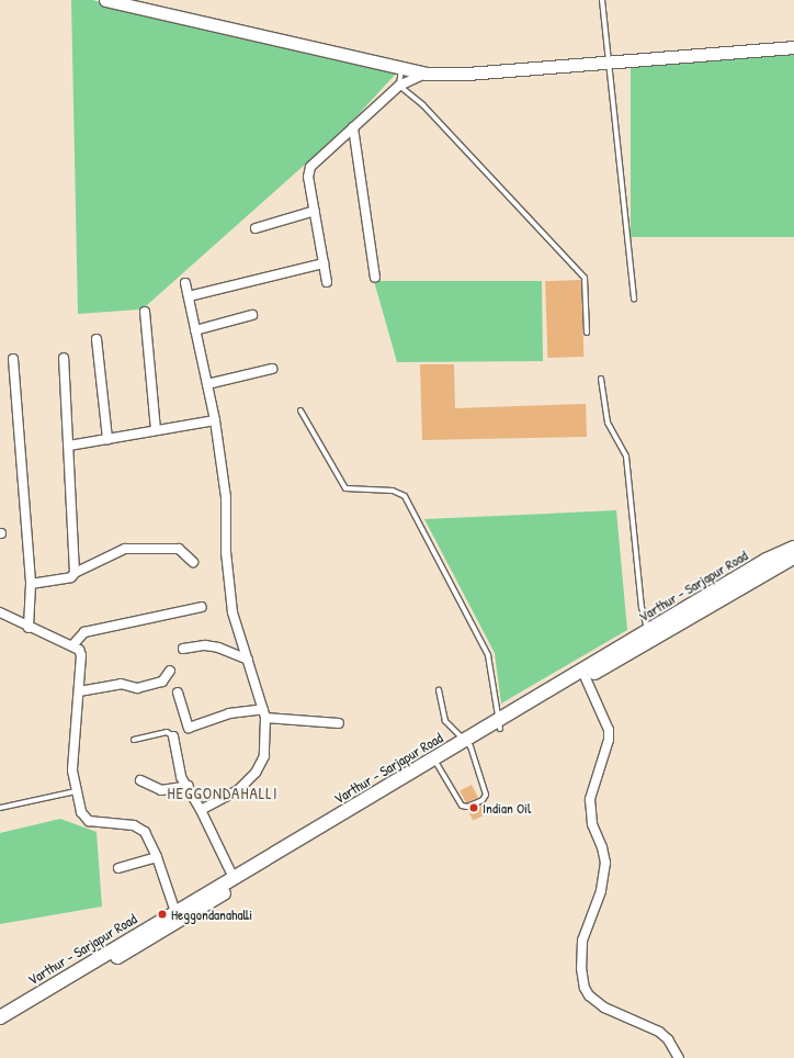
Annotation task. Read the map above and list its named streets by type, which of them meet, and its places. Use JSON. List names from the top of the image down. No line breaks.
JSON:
{"streets":{"main road":["Varthur - Sarjapur Road"]},"districts":["HEGGONDAHALLI"],"places":["Indian Oil","Heggondanahalli"]}
